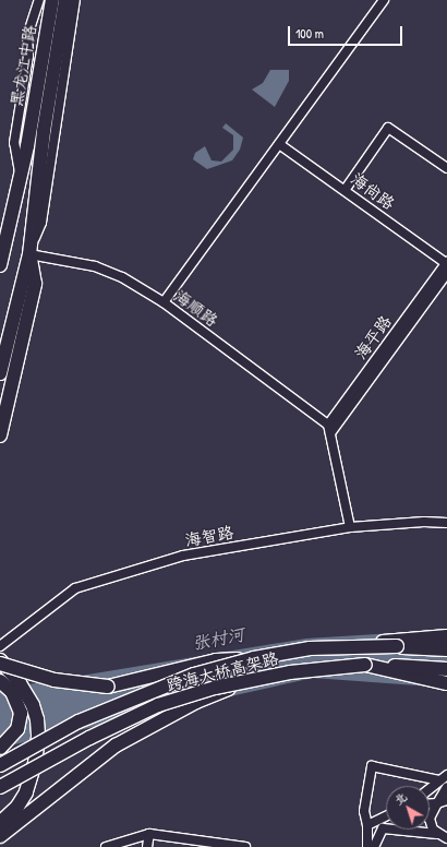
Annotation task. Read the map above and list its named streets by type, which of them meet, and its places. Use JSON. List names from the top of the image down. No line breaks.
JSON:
{"streets":{"highway":["黑龙江中路","跨海大桥高架路"],"street":["海尚路","海顺路","海平路","海智路"]},"crossings":[["黑龙江中路","海顺路"],["海尚路","海平路"],["海顺路","海平路"]],"water":["张村河"],"scale_bar":"100 m","north":"top left"}
